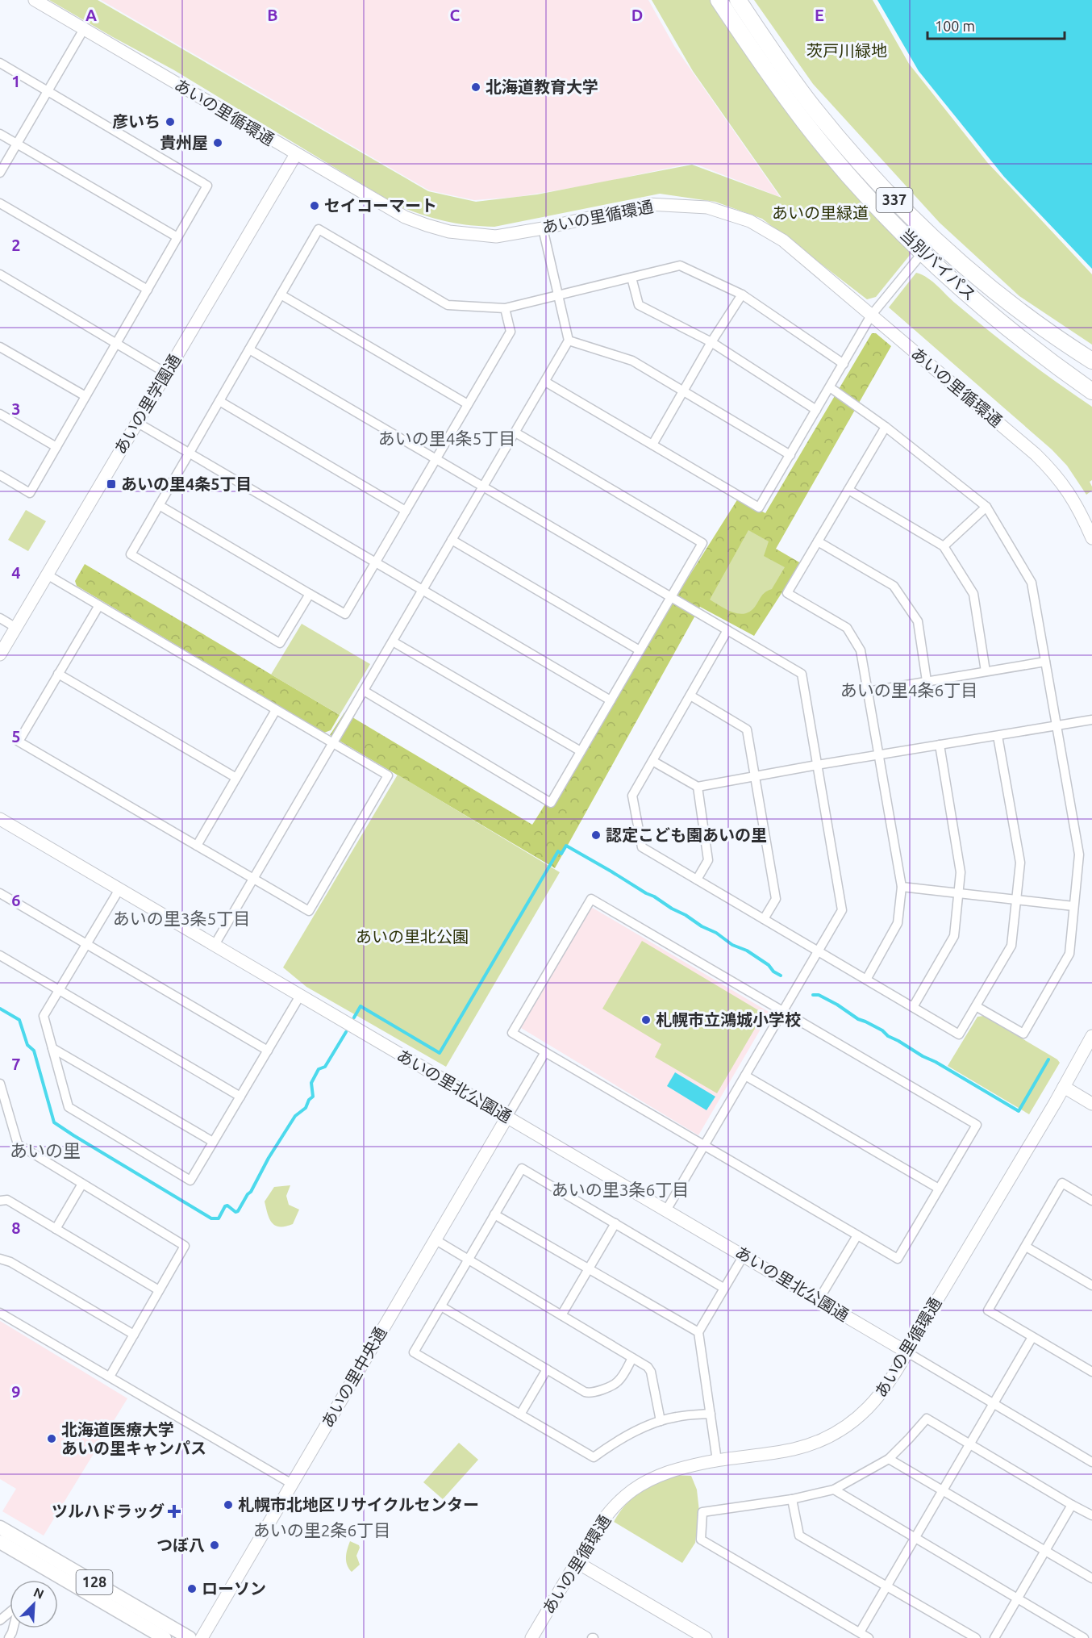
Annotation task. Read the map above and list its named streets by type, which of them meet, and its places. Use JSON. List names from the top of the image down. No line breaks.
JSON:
{"streets":{"highway":["337","当別バイパス"],"main road":["128"],"street":["あいの里循環通","あいの里学園通","あいの里北公園通","あいの里中央通"]},"crossings":[["あいの里循環通","あいの里学園通"],["あいの里循環通","あいの里北公園通"],["あいの里北公園通","あいの里中央通"]],"districts":["あいの里4条5丁目","あいの里4条6丁目","あいの里3条5丁目","あいの里","あいの里3条6丁目","あいの里2条6丁目"],"parks":["茨戸川緑地","あいの里緑道","あいの里北公園"],"places":{"other":["北海道教育大学","彦いち","貴州屋","セイコーマート","認定こども園あいの里","札幌市立鴻城小学校","北海道医療大学 あいの里キャンパス","札幌市北地区リサイクルセンター","つぼ八","ローソン"],"transit":["あいの里4条5丁目"],"health":["ツルハドラッグ"]},"scale_bar":"100 m","north":"top right","grid":{"columns":["A","B","C","D","E"],"rows":["1","2","3","4","5","6","7","8","9"]}}
